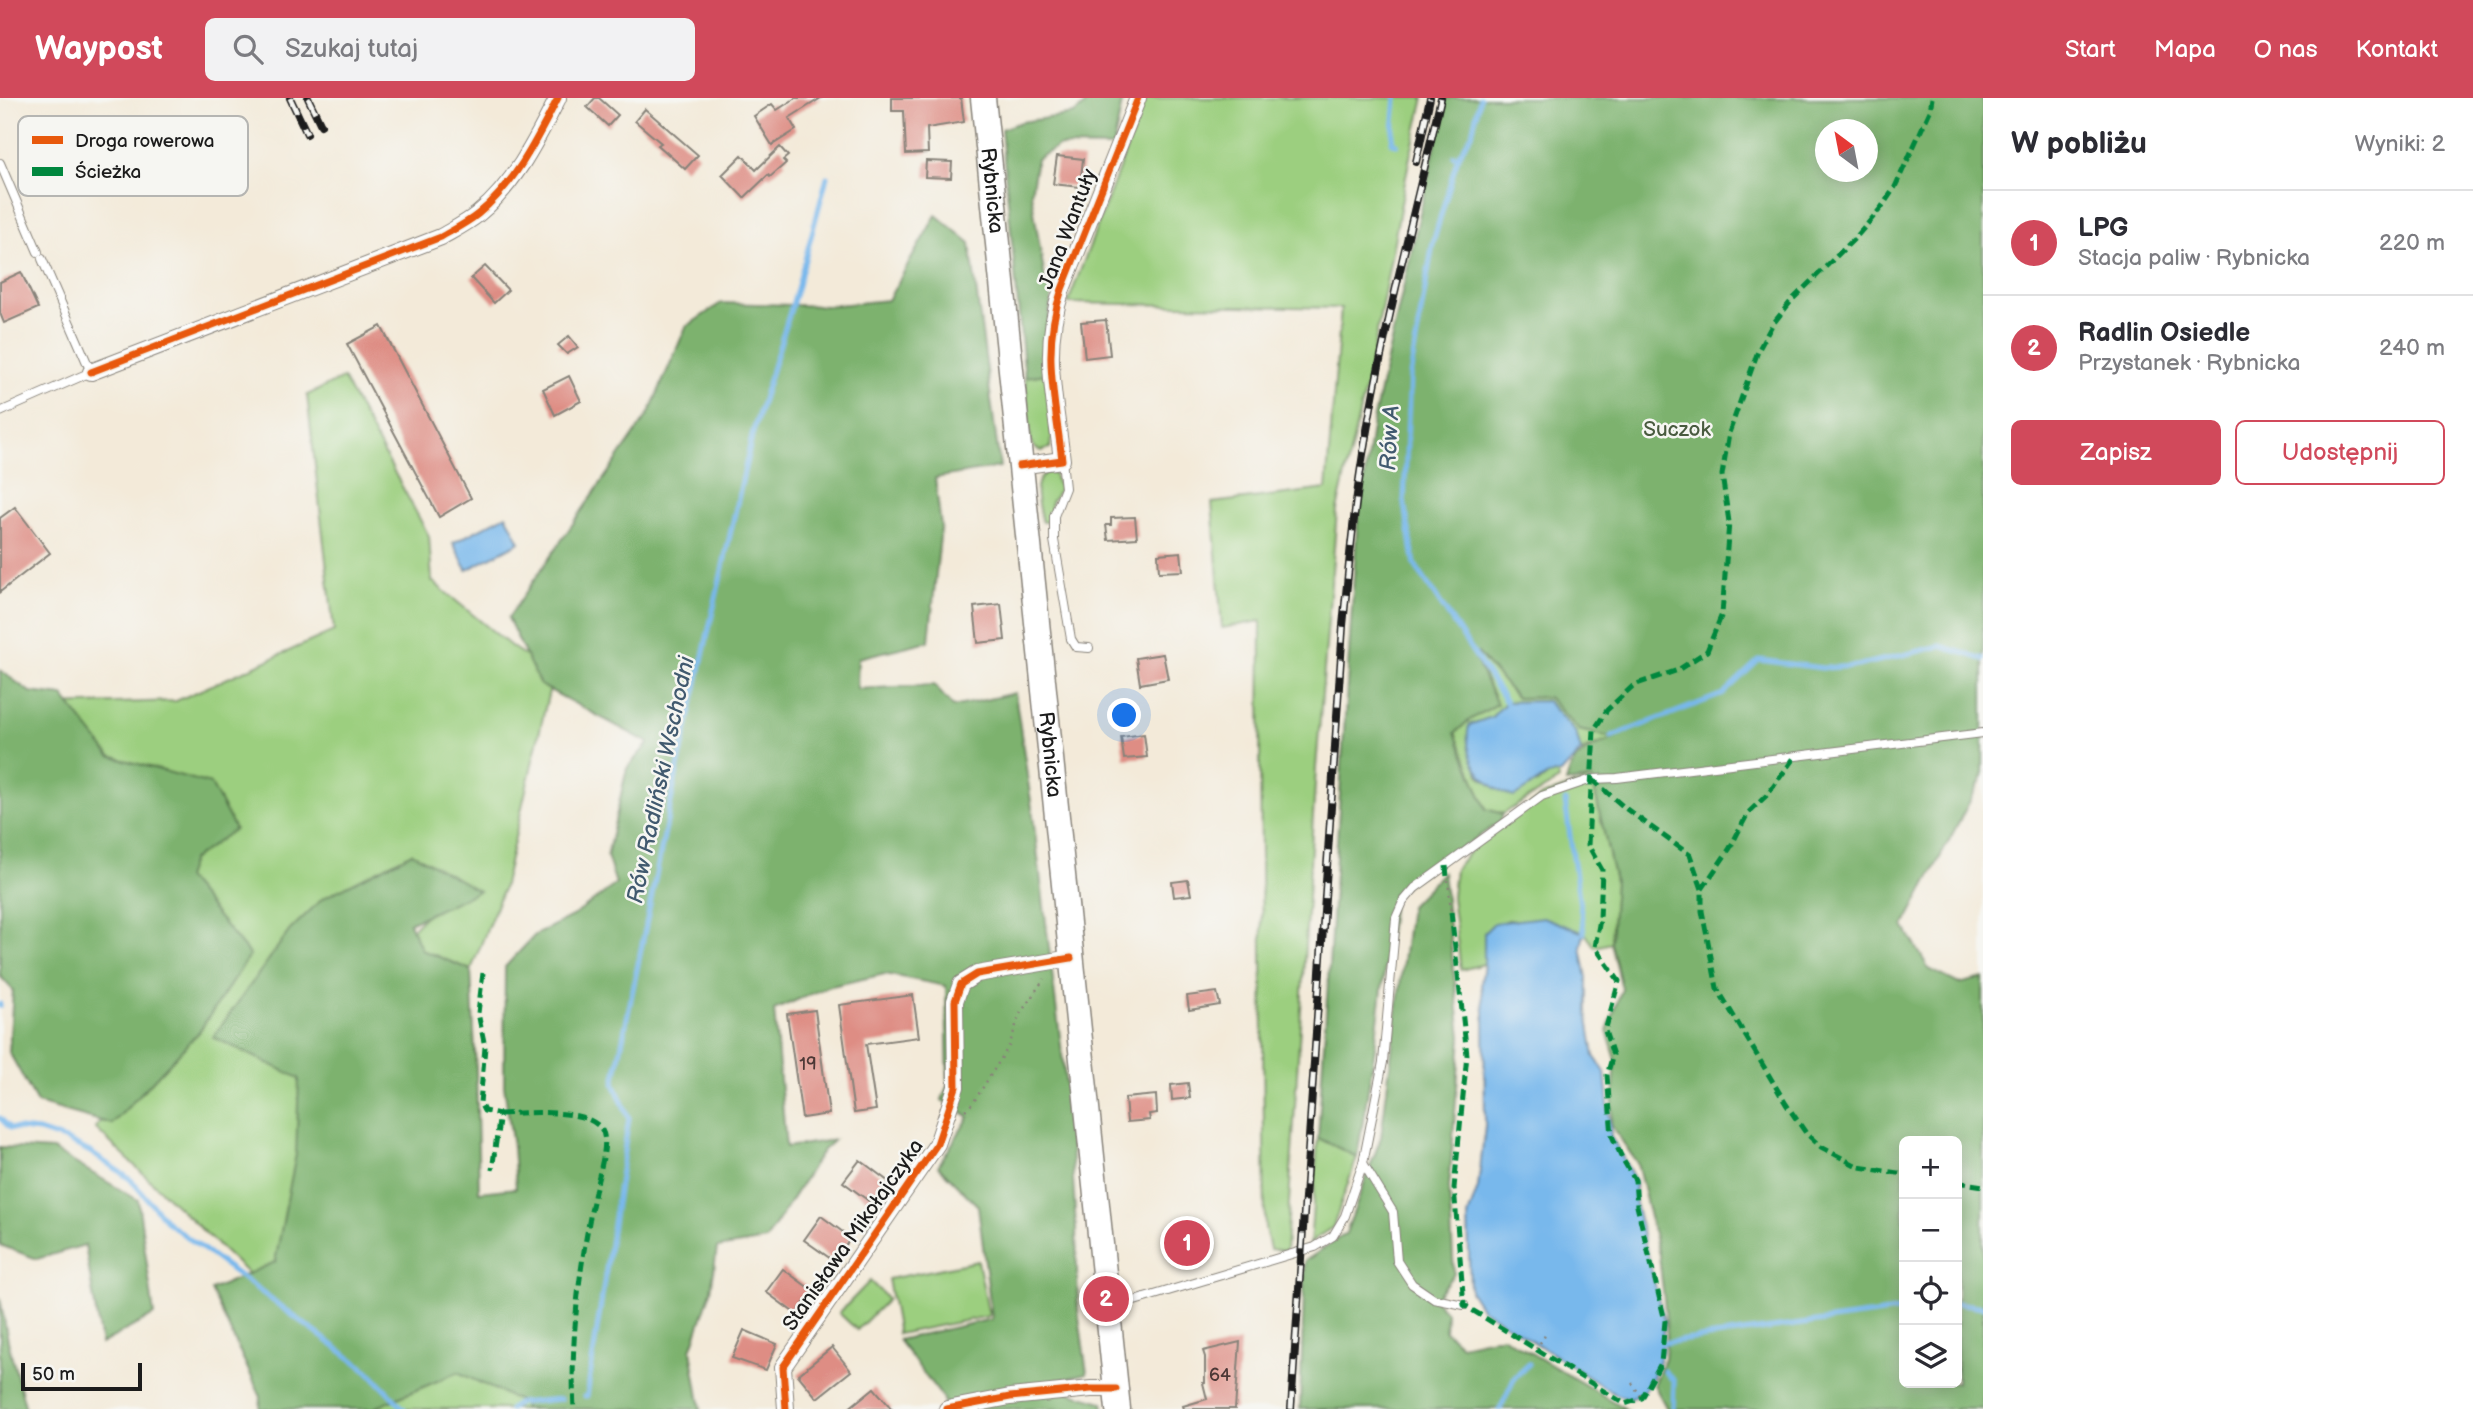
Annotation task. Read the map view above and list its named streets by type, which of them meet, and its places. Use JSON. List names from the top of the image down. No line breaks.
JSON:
{"streets":{"main road":["Rybnicka"],"street":["Jana Wantuły","Stanisława Mikołajczyka"]},"crossings":[["Rybnicka","Stanisława Mikołajczyka"]],"water":["Rów A","Rów Radliński Wschodni"],"parks":["Suczok"],"house_numbers":["19","64"],"legend":["Droga rowerowa","Ścieżka"],"scale_bar":"50 m","north":"top left","page":{"header":"Waypost","search":"Szukaj tutaj","nav":["Start","Mapa","O nas","Kontakt"],"heading":["W pobliżu","Wyniki: 2"],"list":[{"mark":"1","name":"LPG","note":"Stacja paliw · Rybnicka","value":"220 m"},{"mark":"2","name":"Radlin Osiedle","note":"Przystanek · Rybnicka","value":"240 m"}],"buttons":["Zapisz","Udostępnij"],"map_buttons":["+","−"],"pins":["1","2"],"scale":"50 m"}}
